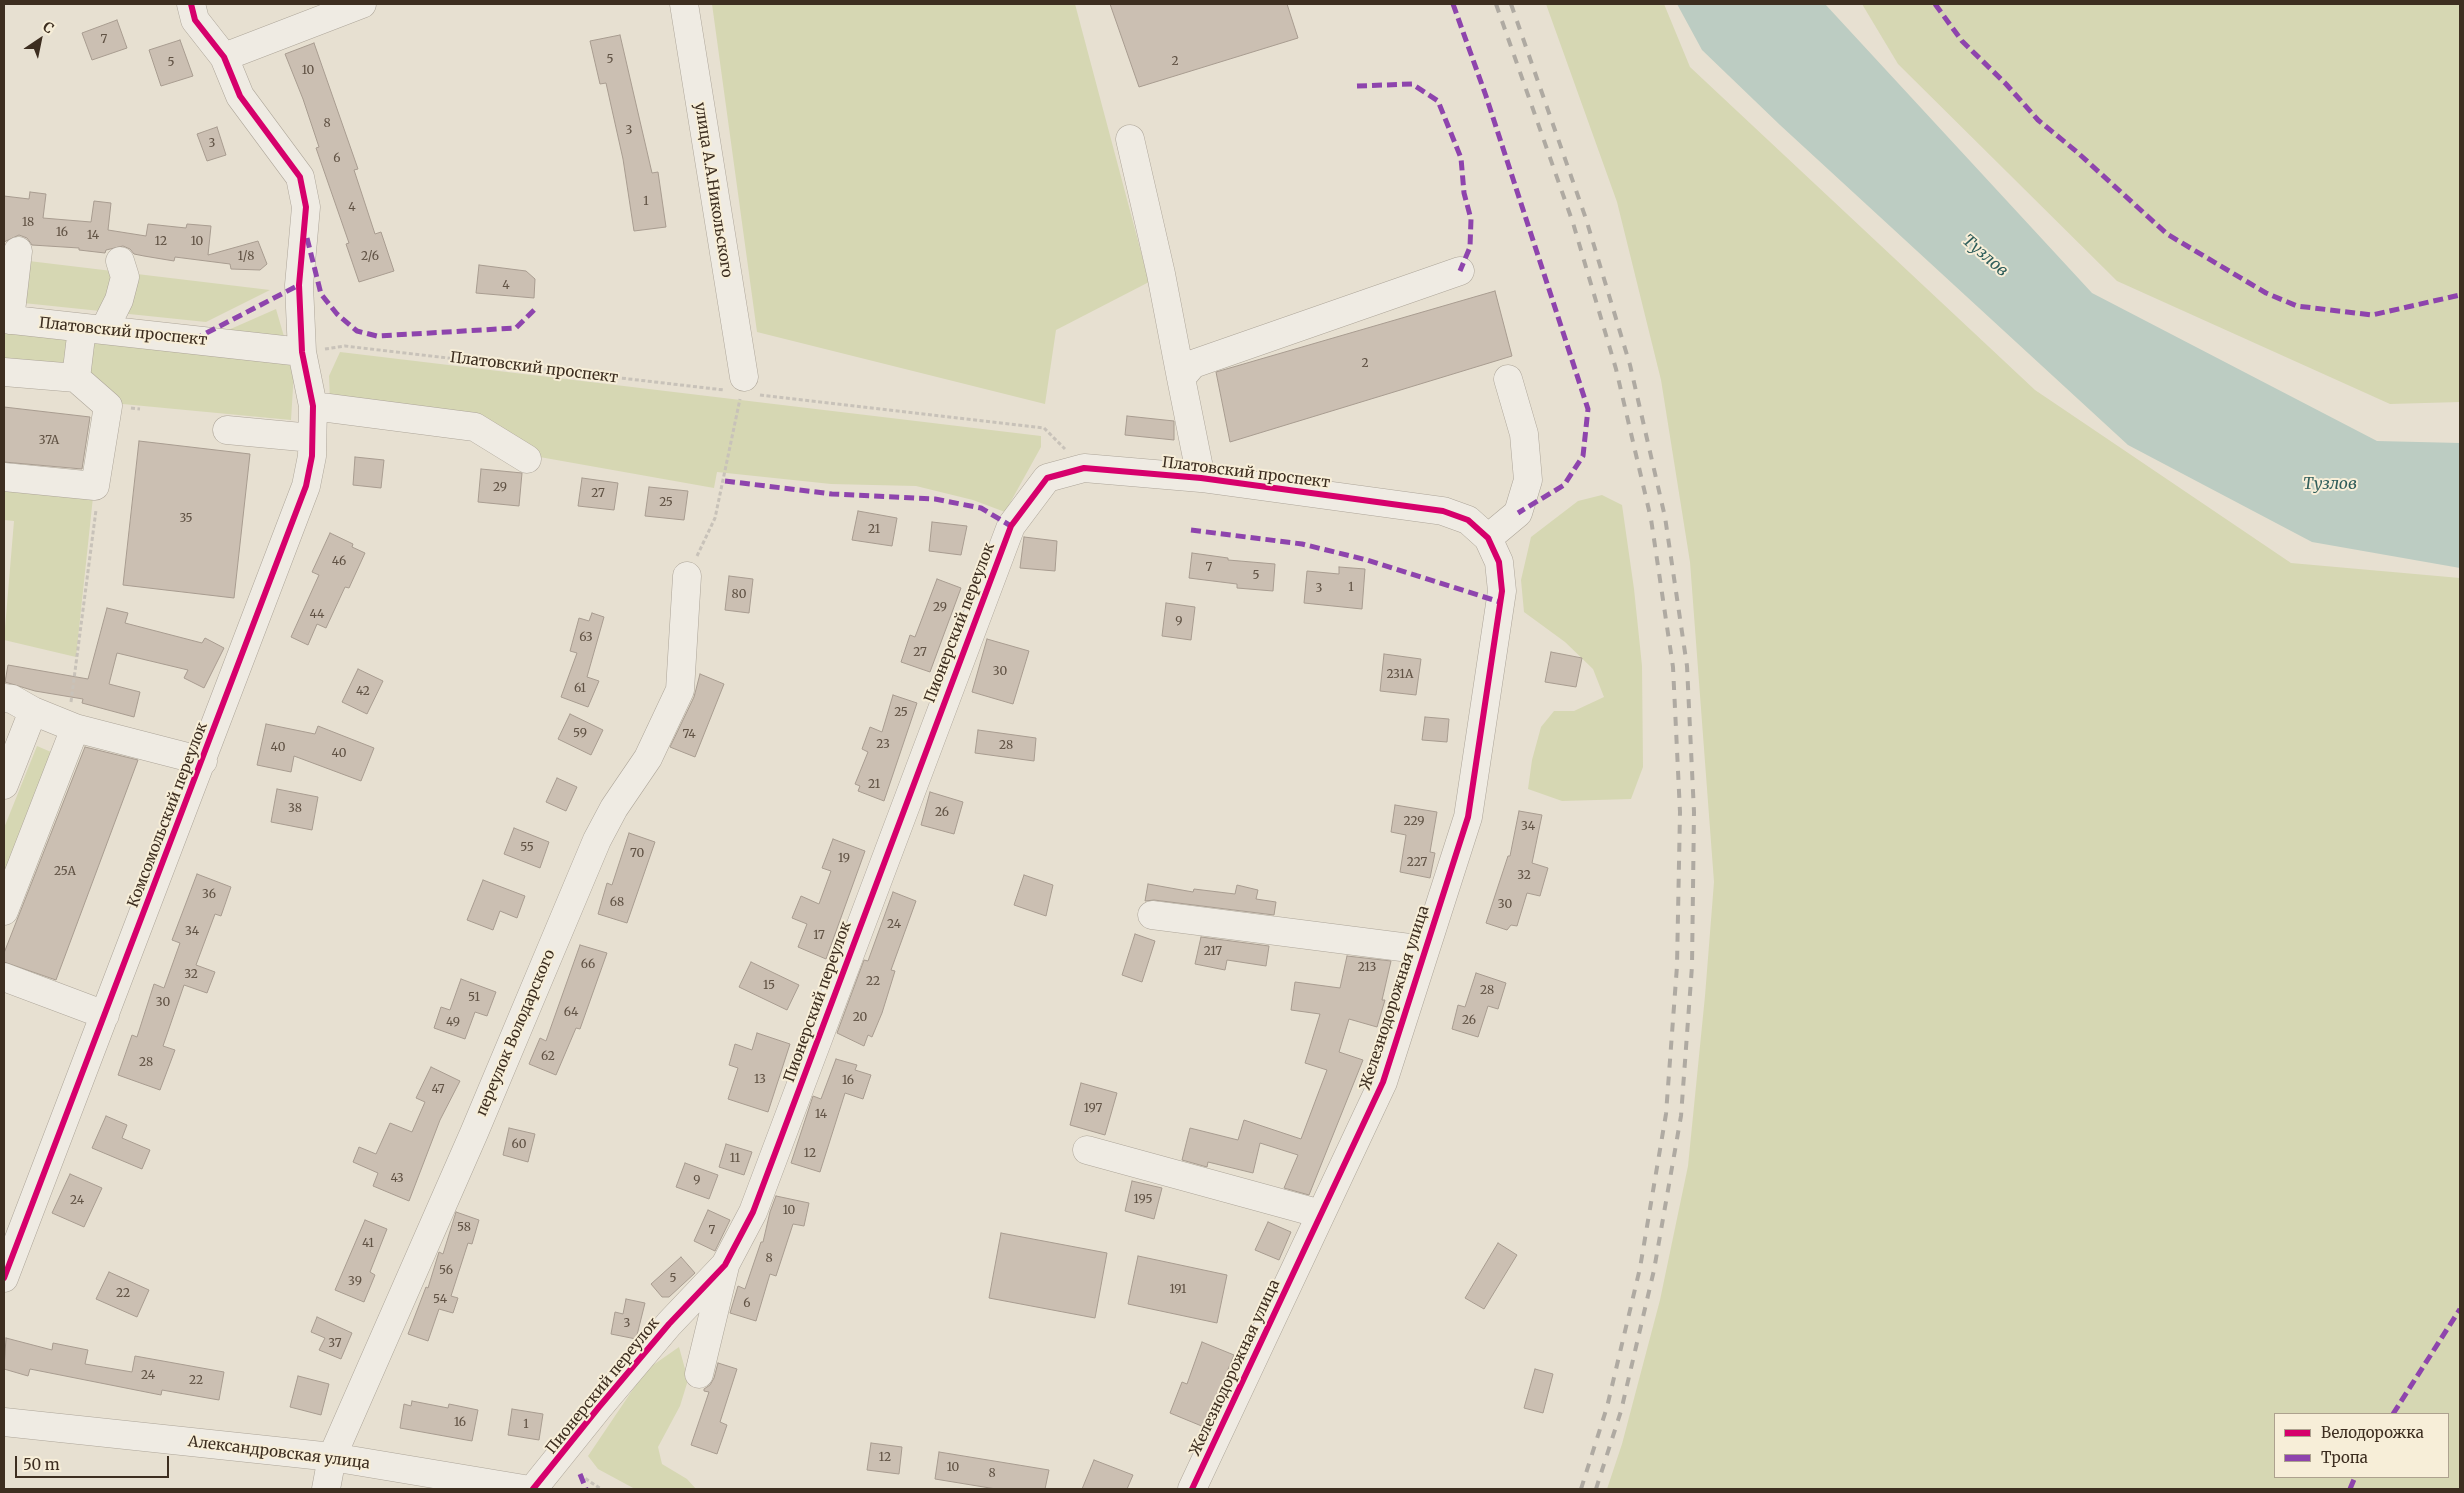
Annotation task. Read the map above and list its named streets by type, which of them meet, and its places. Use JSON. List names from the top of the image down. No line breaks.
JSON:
{"streets":{"street":["улица А.А.Никольского","Платовский проспект","Пионерский переулок","Комсомольский переулок","Железнодорожная улица","переулок Володарского","Александровская улица"]},"crossings":[["улица А.А.Никольского","Платовский проспект"],["Платовский проспект","Пионерский переулок"],["Платовский проспект","Комсомольский переулок"],["Платовский проспект","Железнодорожная улица"],["переулок Володарского","Александровская улица"]],"water":["Тузлов"],"house_numbers":["7","5","2","5","10","8","3","3","6","1","4","18","16","14","12","10","1/8","2/6","4","2","37А","29","27","25","35","21","46","7","5","1","3","80","29","44","9","63","27","30","231А","61","42","25","59","74","23","28","40","40","21","38","26","229","34","55","70","19","227","25А","32","36","68","30","24","34","17","217","66","213","32","22","15","28","51","30","64","20","26","49","62","28","13","16","47","197","14","60","12","11","43","9","195","24","10","58","7","41","8","56","5","39","191","22","54","6","3","37","24","22","16","1","12","10","8"],"legend":["Велодорожка","Тропа"],"scale_bar":"50 m","north":"top right"}
